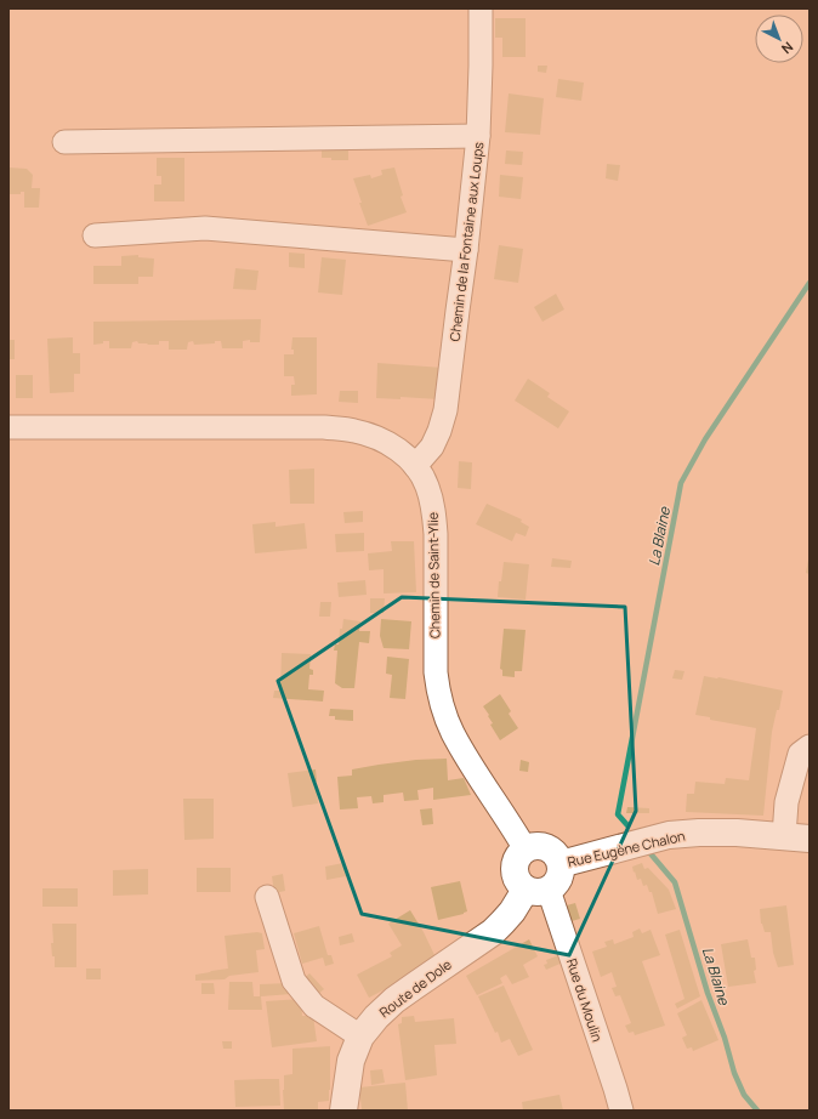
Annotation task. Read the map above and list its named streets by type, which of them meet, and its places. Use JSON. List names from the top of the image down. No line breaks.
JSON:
{"streets":{"main road":["Rue Eugène Chalon","Route de Dole"],"street":["Chemin de la Fontaine aux Loups","Chemin de Saint-Ylie","Rue du Moulin"]},"crossings":[["Chemin de la Fontaine aux Loups","Chemin de Saint-Ylie"],["Chemin de Saint-Ylie","Rue Eugène Chalon"],["Chemin de Saint-Ylie","Route de Dole"],["Chemin de Saint-Ylie","Rue du Moulin"],["Rue Eugène Chalon","Route de Dole"],["Rue Eugène Chalon","Rue du Moulin"],["Route de Dole","Rue du Moulin"]],"water":["La Blaine"],"north":"bottom right"}
